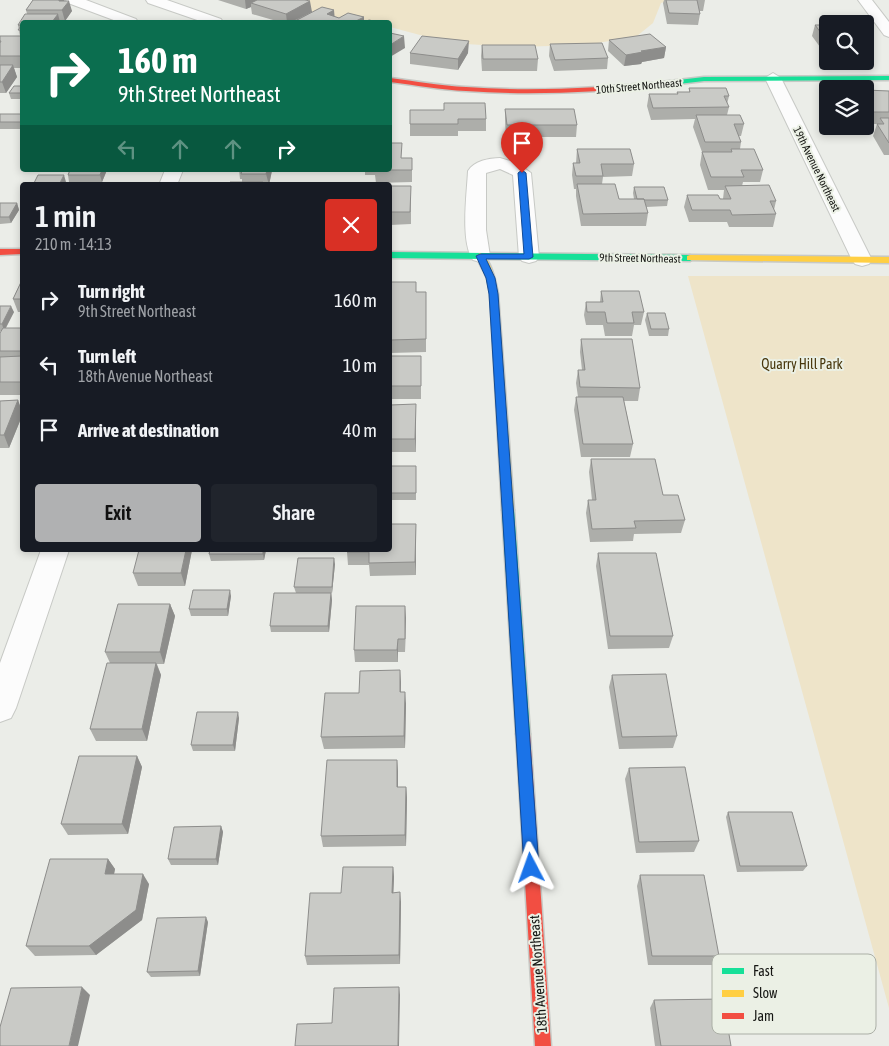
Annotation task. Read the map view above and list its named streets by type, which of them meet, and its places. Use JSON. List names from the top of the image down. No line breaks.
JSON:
{"streets":{"street":["10th Street Northeast","19th Avenue Northeast","9th Street Northeast","18th Avenue Northeast"]},"crossings":[["10th Street Northeast","19th Avenue Northeast"],["19th Avenue Northeast","9th Street Northeast"],["9th Street Northeast","18th Avenue Northeast"]],"parks":["Quarry Hill Park"],"legend":["Fast","Slow","Jam"],"page":{"turn":["160 m","9th Street Northeast"],"heading":["1 min","210 m · 14:13"],"list":[{"name":"Turn right","note":"9th Street Northeast","value":"160 m"},{"name":"Turn left","note":"18th Avenue Northeast","value":"10 m"},{"name":"Arrive at destination","value":"40 m"}],"buttons":["Exit","Share"]}}
